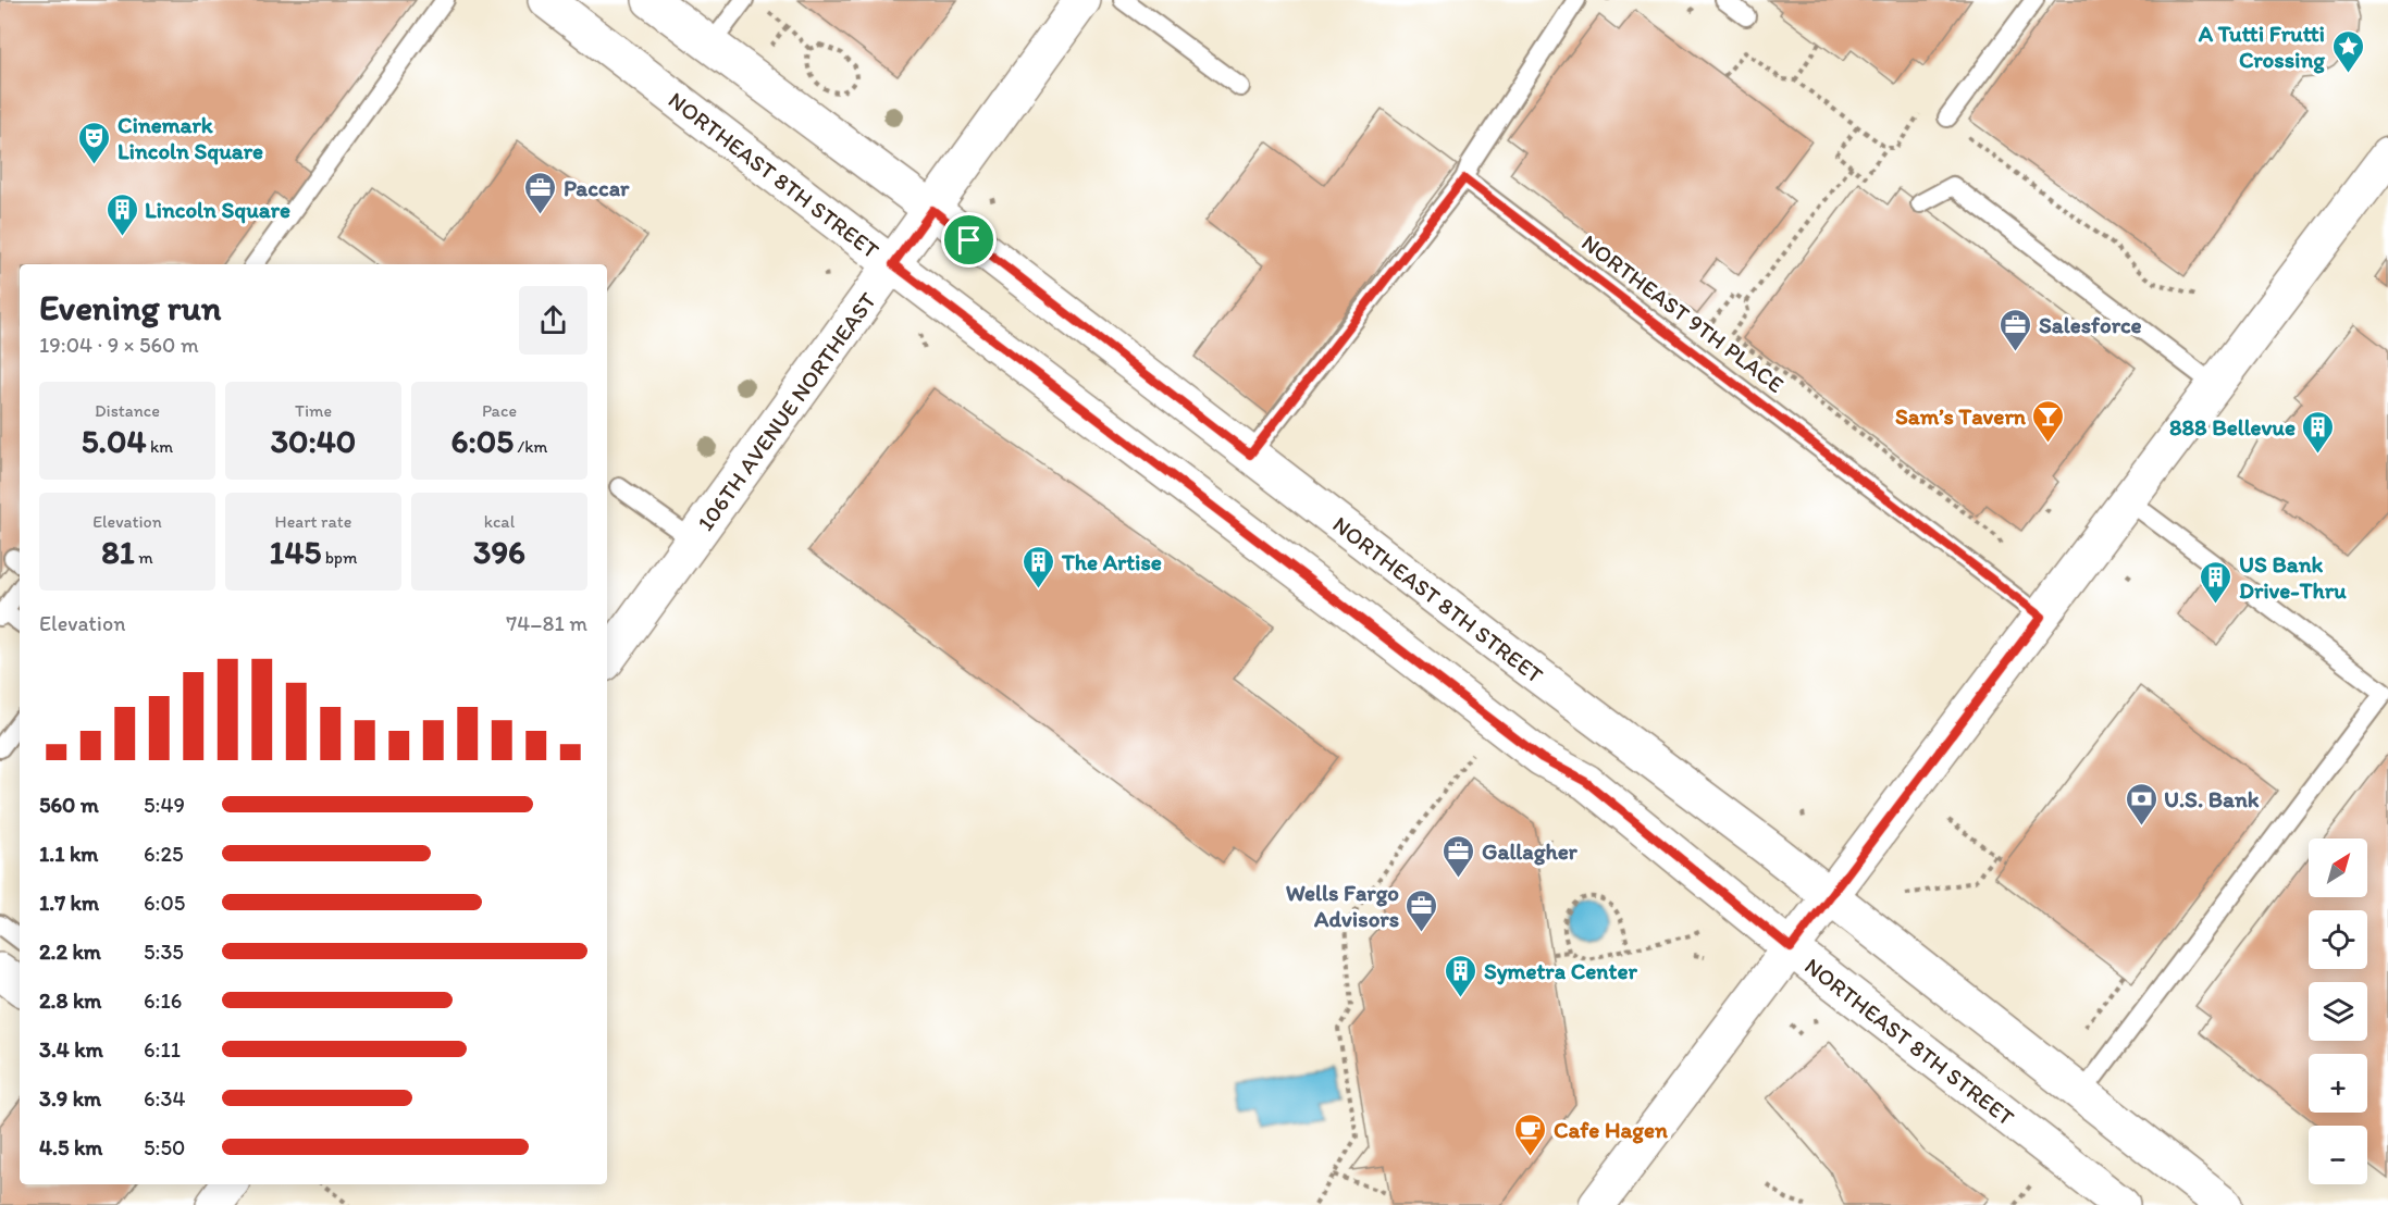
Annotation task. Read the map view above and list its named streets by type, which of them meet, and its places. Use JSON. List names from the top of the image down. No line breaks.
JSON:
{"streets":{"main road":["NORTHEAST 8TH STREET","106TH AVENUE NORTHEAST"],"lane":["NORTHEAST 9TH PLACE"]},"crossings":[["NORTHEAST 8TH STREET","106TH AVENUE NORTHEAST"]],"places":{"place":["A Tutti Frutti Crossing"],"theatre":["Cinemark Lincoln Square"],"office":["Paccar","Salesforce","Gallagher","Wells Fargo Advisors"],"building":["Lincoln Square","888 Bellevue","The Artise","US Bank Drive-Thru","Symetra Center"],"bar":["Sam’s Tavern"],"bank":["U.S. Bank"],"cafe":["Cafe Hagen"]},"north":"top right","page":{"heading":["Evening run","19:04 · 9 × 560 m"],"stats":[["Distance","5.04 km"],["Time","30:40"],["Pace","6:05 /km"],["Elevation","81 m"],["Heart rate","145 bpm"],["kcal","396"]],"chart":["Elevation","74–81 m"],"list":[{"name":"560 m","note":"5:49"},{"name":"1.1 km","note":"6:25"},{"name":"1.7 km","note":"6:05"},{"name":"2.2 km","note":"5:35"},{"name":"2.8 km","note":"6:16"},{"name":"3.4 km","note":"6:11"},{"name":"3.9 km","note":"6:34"},{"name":"4.5 km","note":"5:50"}],"map_buttons":["+","−"]}}
